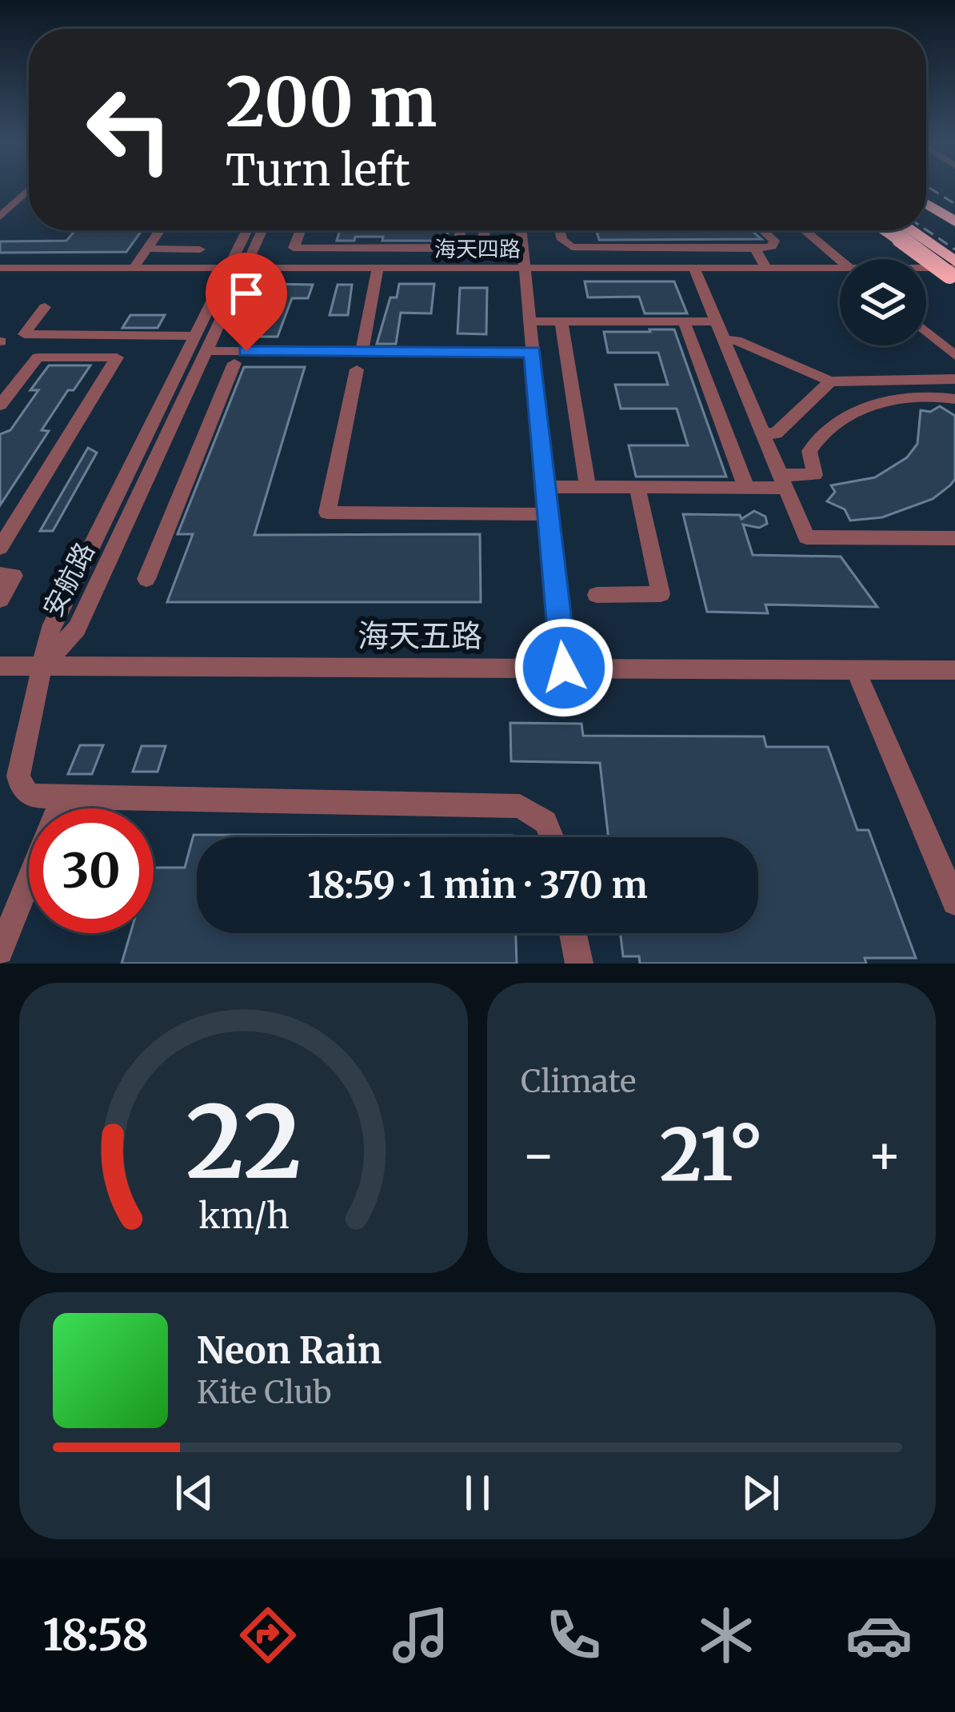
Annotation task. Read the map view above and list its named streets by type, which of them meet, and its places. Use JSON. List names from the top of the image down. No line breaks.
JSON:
{"streets":{"street":["海天四路","安航路","海天五路"]},"crossings":[["海天四路","安航路"],["安航路","海天五路"]],"page":{"turn":["200 m","Turn left"],"limit":"30","trip":"18:59 · 1 min · 370 m","tile":"Climate","heat":["−","21°","+"],"song":["Neon Rain","Kite Club"],"tabs":"18:58","gauge":["22","km/h"]}}
